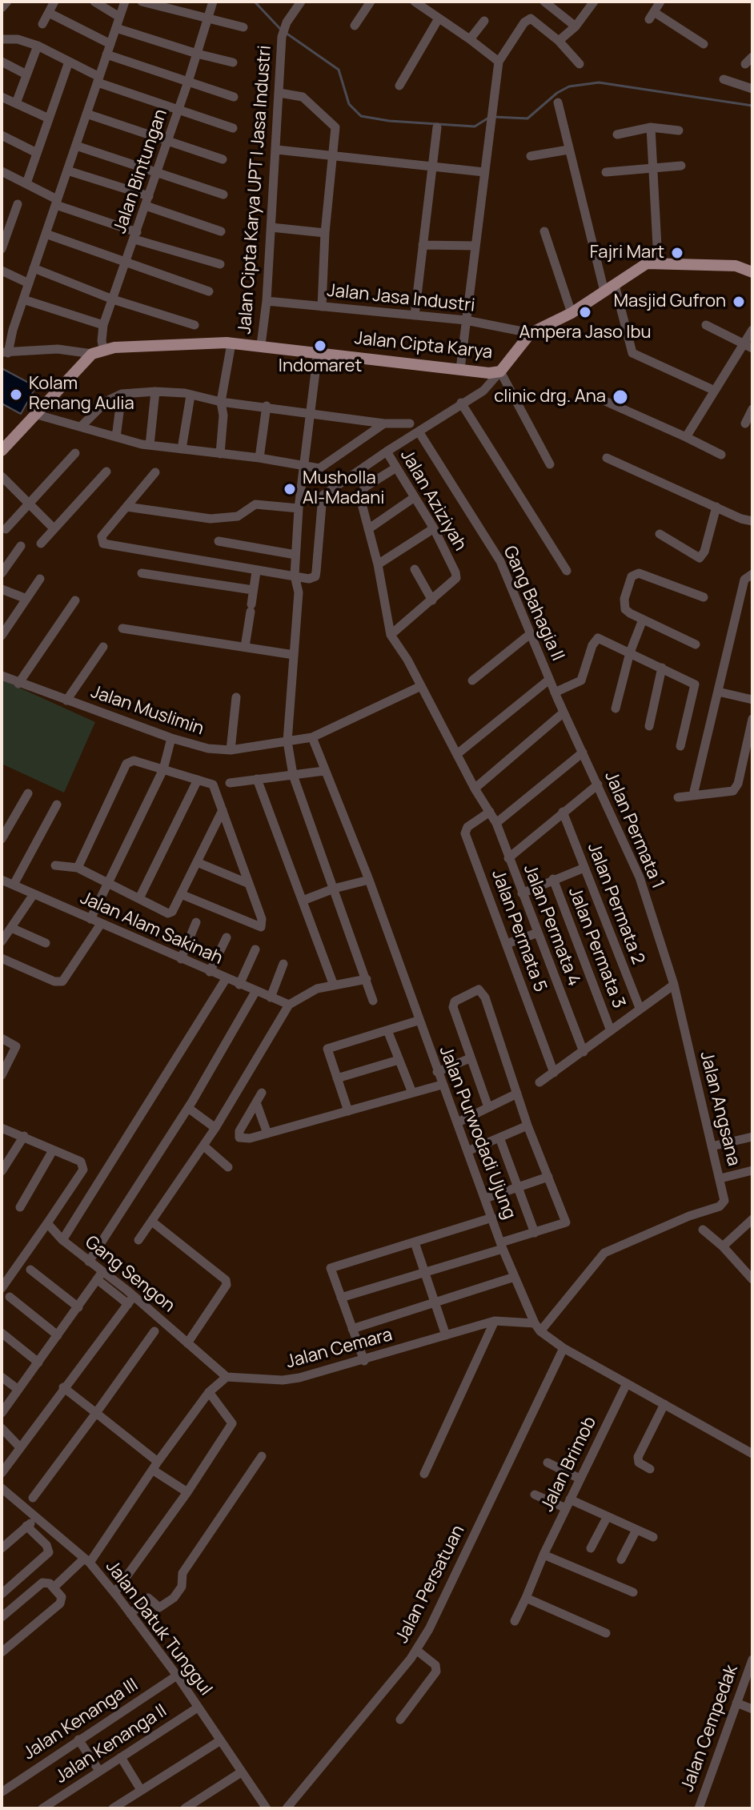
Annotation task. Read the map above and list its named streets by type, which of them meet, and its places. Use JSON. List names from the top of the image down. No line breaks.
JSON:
{"streets":{"main road":["Jalan Cipta Karya"],"street":["Jalan Bintungan","Jalan Cipta Karya UPT I Jasa Industri","Jalan Jasa Industri","Jalan Aziziyah","Gang Bahagia ll","Jalan Muslimin","Jalan Permata 1","Jalan Permata 2","Jalan Permata 4","Jalan Alam Sakinah","Jalan Permata 5","Jalan Permata 3","Jalan Angsana","Jalan Purwodadi Ujung","Gang Sengon","Jalan Cemara","Jalan Brimob","Jalan Persatuan","Jalan Datuk Tunggul","Jalan Kenanga III","Jalan Cempedak","Jalan Kenanga II"]},"crossings":[["Jalan Bintungan","Jalan Cipta Karya"],["Jalan Cipta Karya UPT I Jasa Industri","Jalan Jasa Industri"],["Jalan Cipta Karya UPT I Jasa Industri","Jalan Cipta Karya"],["Jalan Jasa Industri","Jalan Cipta Karya"],["Jalan Cipta Karya","Jalan Aziziyah"],["Jalan Aziziyah","Gang Bahagia ll"],["Jalan Aziziyah","Jalan Permata 4"],["Gang Bahagia ll","Jalan Permata 1"],["Jalan Permata 1","Jalan Angsana"],["Jalan Permata 4","Jalan Permata 5"],["Jalan Angsana","Jalan Purwodadi Ujung"],["Jalan Angsana","Jalan Cemara"],["Jalan Purwodadi Ujung","Jalan Cemara"],["Gang Sengon","Jalan Cemara"],["Jalan Datuk Tunggul","Jalan Kenanga III"],["Jalan Datuk Tunggul","Jalan Kenanga II"]],"places":["Fajri Mart","Masjid Gufron","Ampera Jaso Ibu","Indomaret","Kolam Renang Aulia","clinic drg. Ana","Musholla Al-Madani"]}
